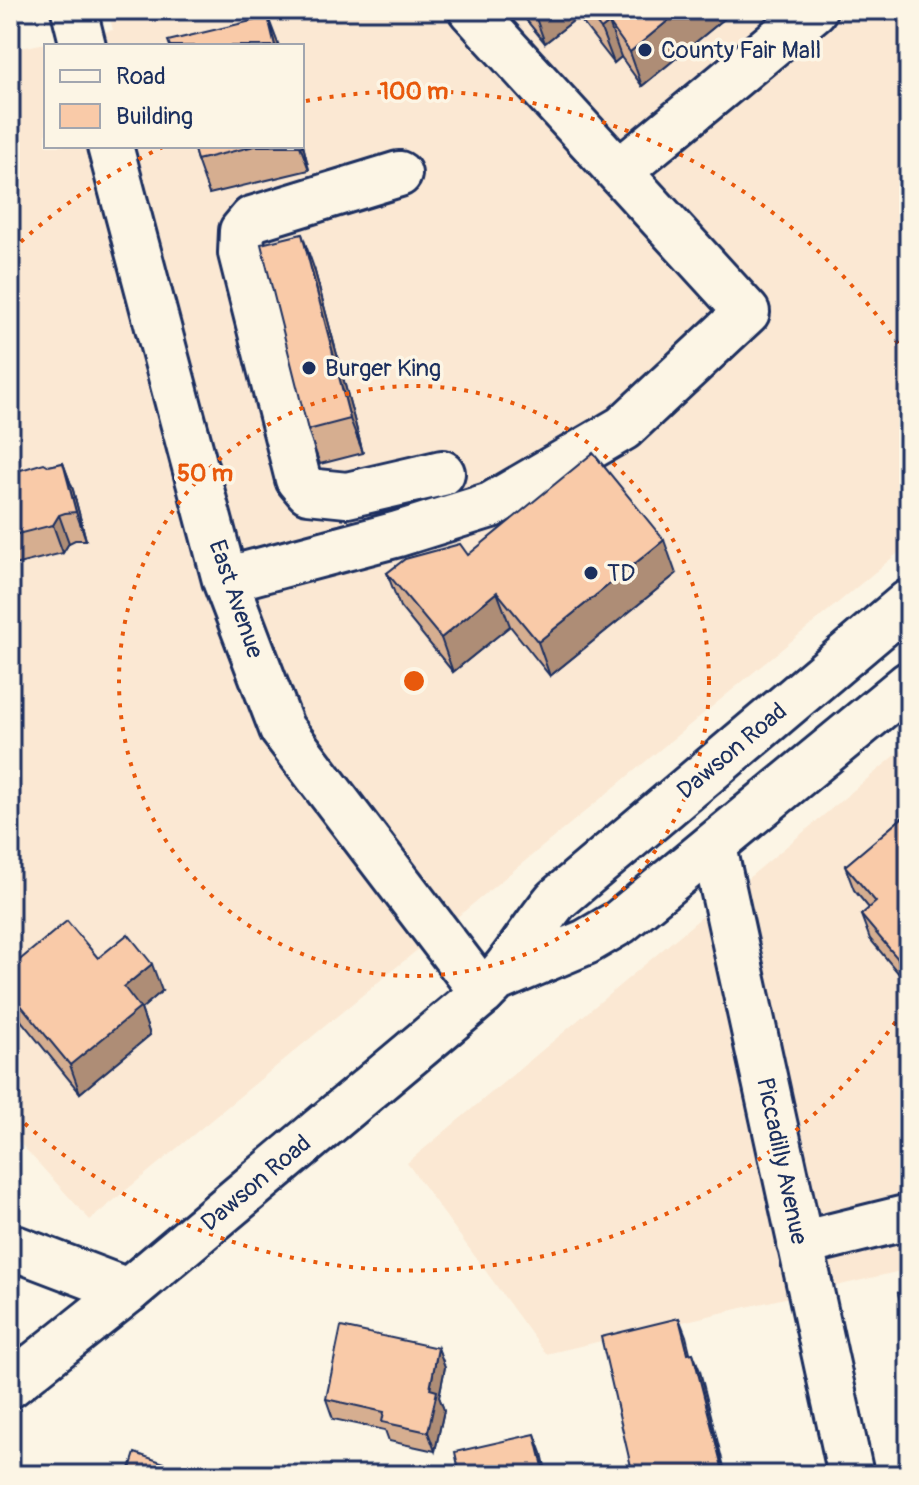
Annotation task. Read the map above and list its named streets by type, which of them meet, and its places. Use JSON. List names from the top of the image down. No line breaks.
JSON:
{"streets":{"street":["East Avenue","Dawson Road","Piccadilly Avenue"]},"crossings":[["East Avenue","Dawson Road"],["Dawson Road","Piccadilly Avenue"]],"places":["County Fair Mall","Burger King","TD"],"legend":["Road","Building"],"rings":["100 m","50 m"]}
